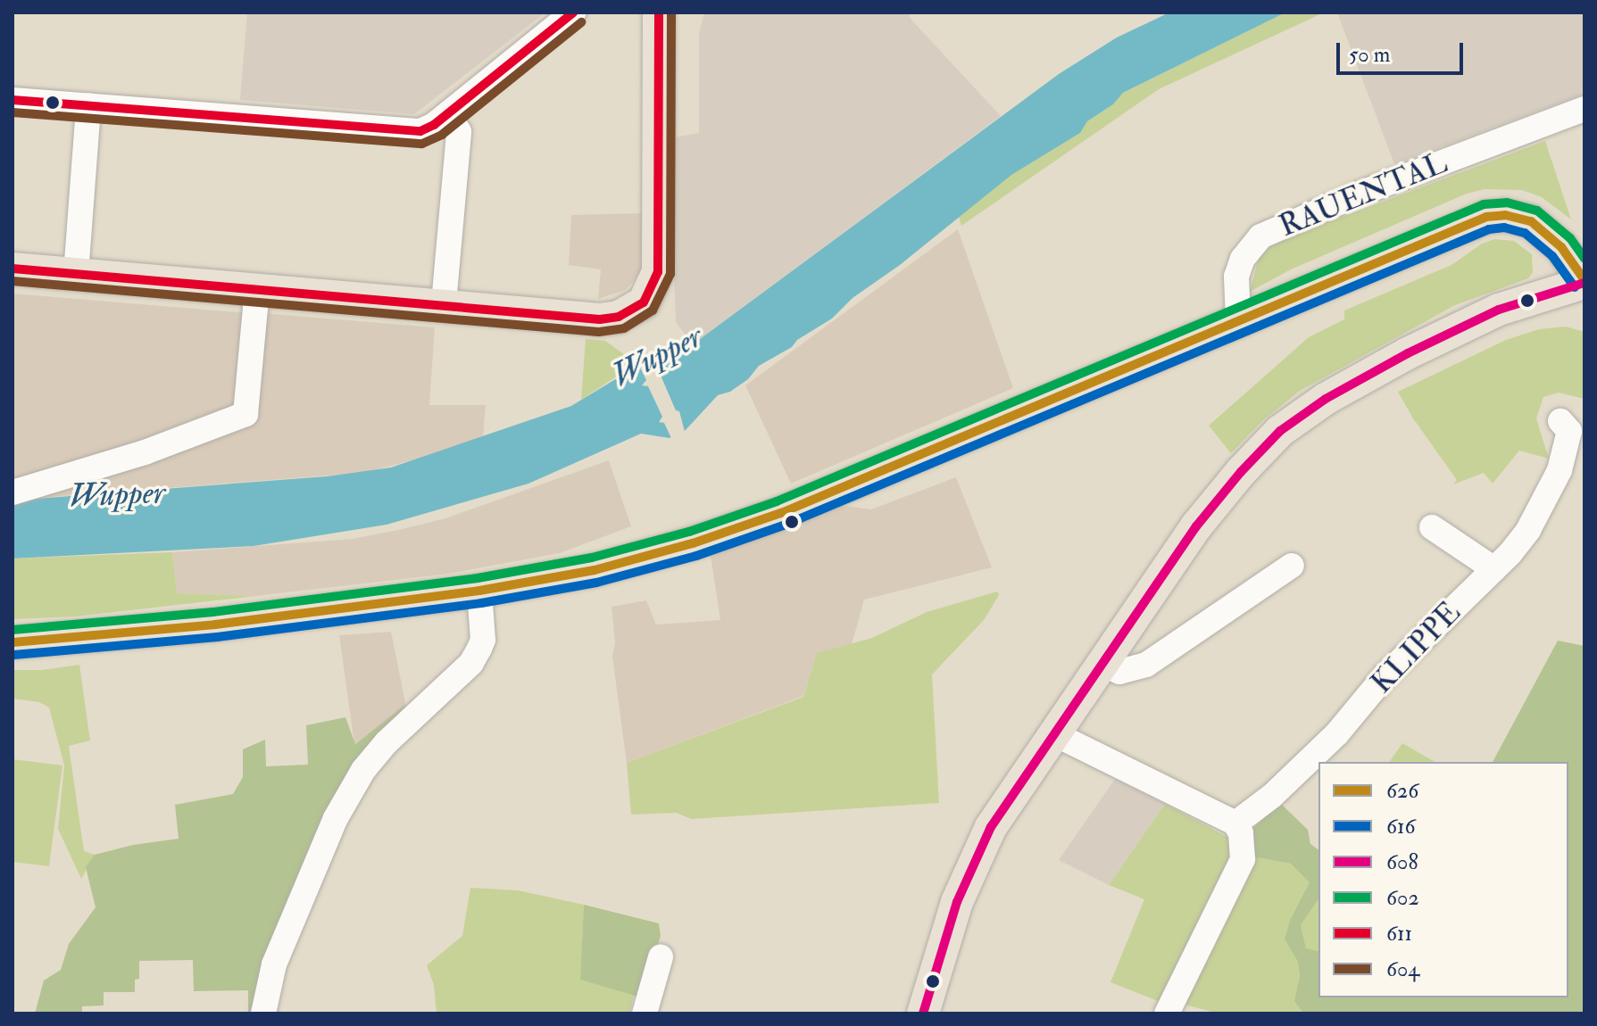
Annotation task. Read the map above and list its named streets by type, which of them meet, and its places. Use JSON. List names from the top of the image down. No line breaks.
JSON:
{"streets":{"street":["RAUENTAL","KLIPPE"]},"water":["Wupper"],"lines":["transit line 611","transit line 604","transit line 602","transit line 626","transit line 616","transit line 608"],"legend":["626","616","608","602","611","604"],"scale_bar":"50 m"}
